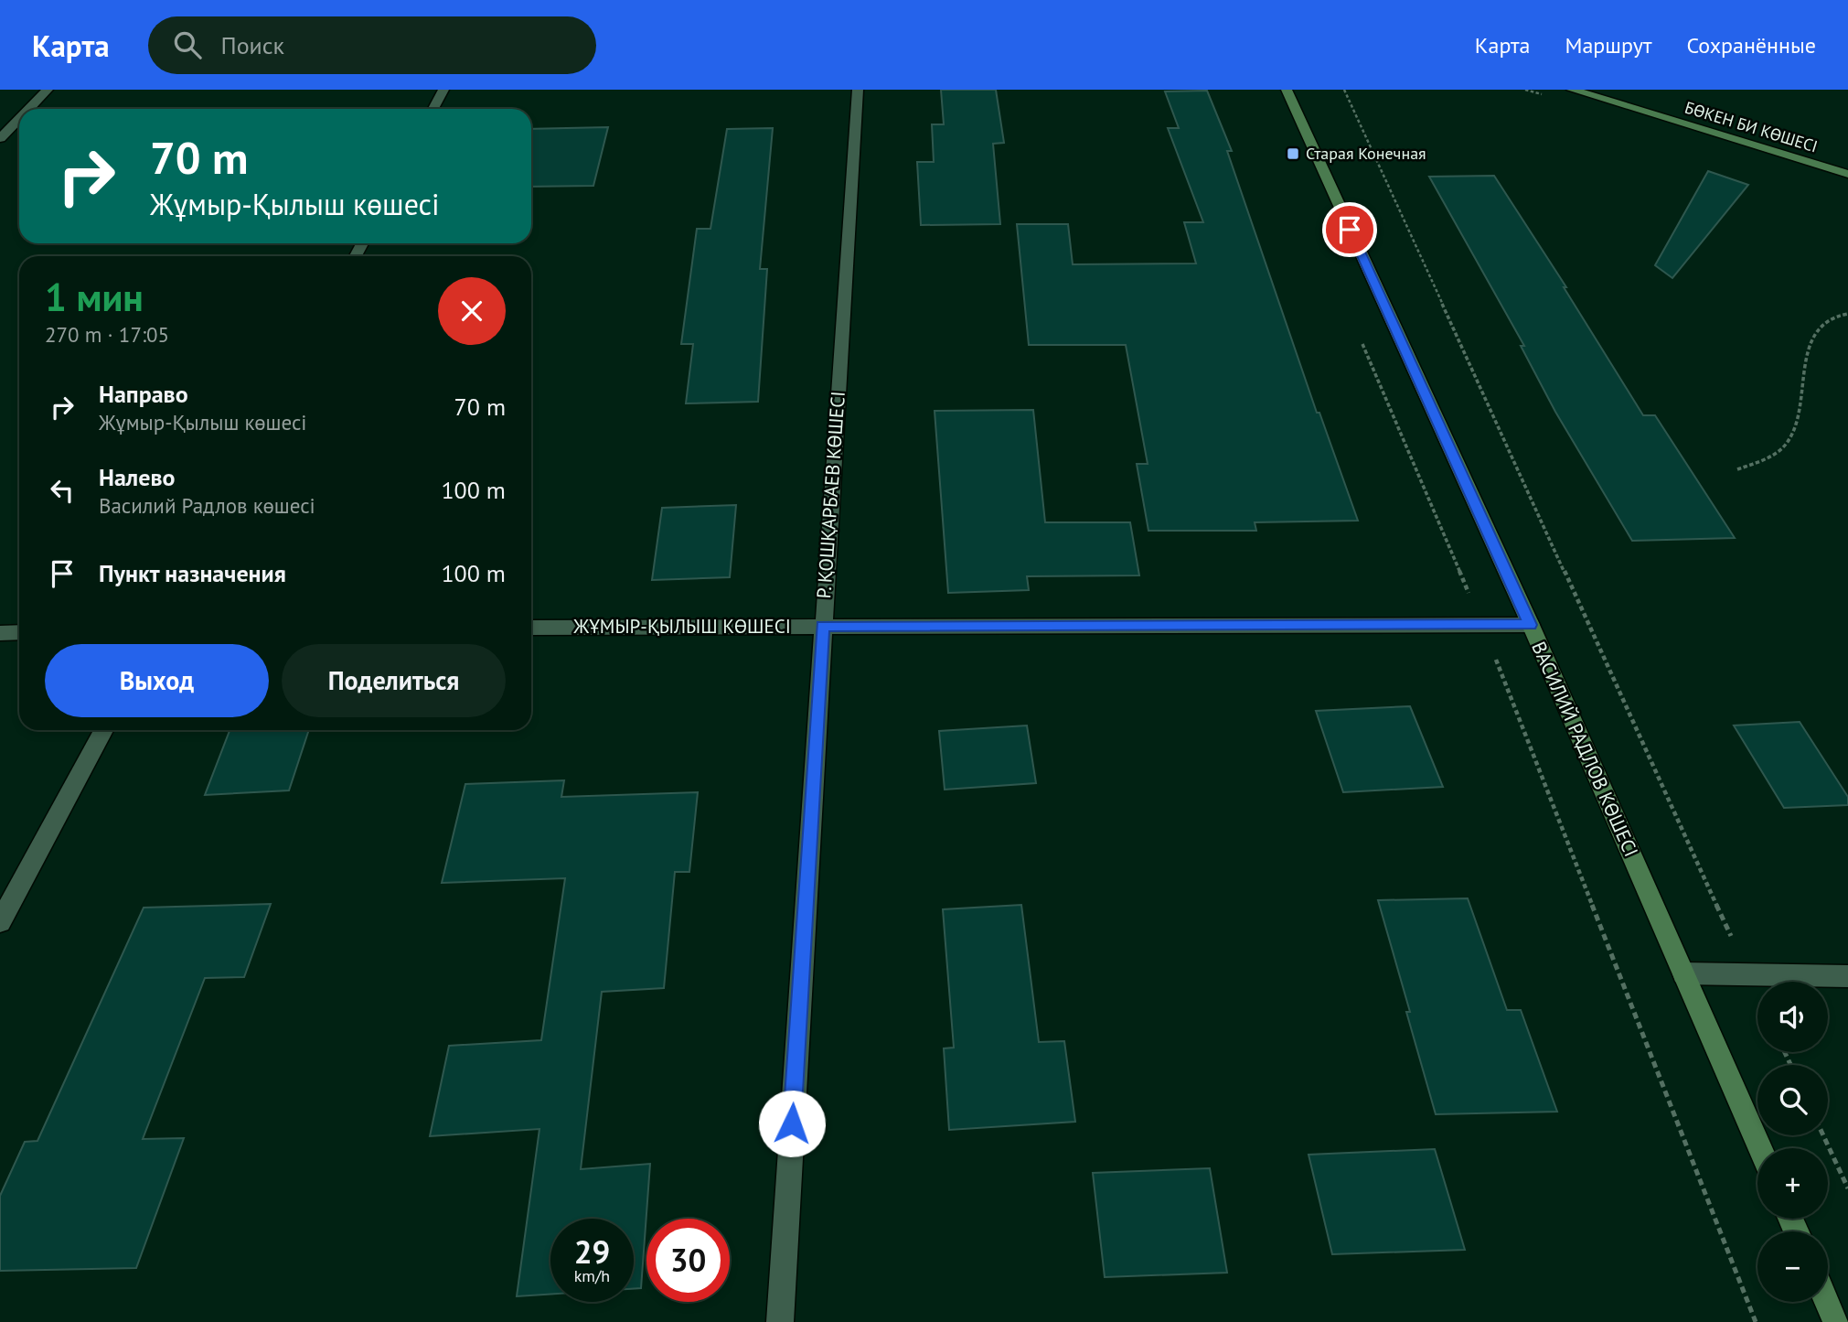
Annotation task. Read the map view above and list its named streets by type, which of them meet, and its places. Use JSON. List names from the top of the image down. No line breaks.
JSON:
{"streets":{"street":["БӨКЕН БИ КӨШЕСІ","Р. ҚОШҚАРБАЕВ КӨШЕСІ","ЖҰМЫР-ҚЫЛЫШ КӨШЕСІ","ВАСИЛИЙ РАДЛОВ КӨШЕСІ"]},"crossings":[["Р. ҚОШҚАРБАЕВ КӨШЕСІ","ЖҰМЫР-ҚЫЛЫШ КӨШЕСІ"],["ЖҰМЫР-ҚЫЛЫШ КӨШЕСІ","ВАСИЛИЙ РАДЛОВ КӨШЕСІ"]],"places":{"transit":["Старая Конечная"]},"page":{"header":"Карта","search":"Поиск","nav":["Карта","Маршрут","Сохранённые"],"turn":["70 m","Жұмыр-Қылыш көшесі"],"heading":["1 мин","270 m · 17:05"],"list":[{"name":"Направо","note":"Жұмыр-Қылыш көшесі","value":"70 m"},{"name":"Налево","note":"Василий Радлов көшесі","value":"100 m"},{"name":"Пункт назначения","value":"100 m"}],"buttons":["Выход","Поделиться"],"map_buttons":["+","−"],"speed":"29 km/h","limit":"30"}}
